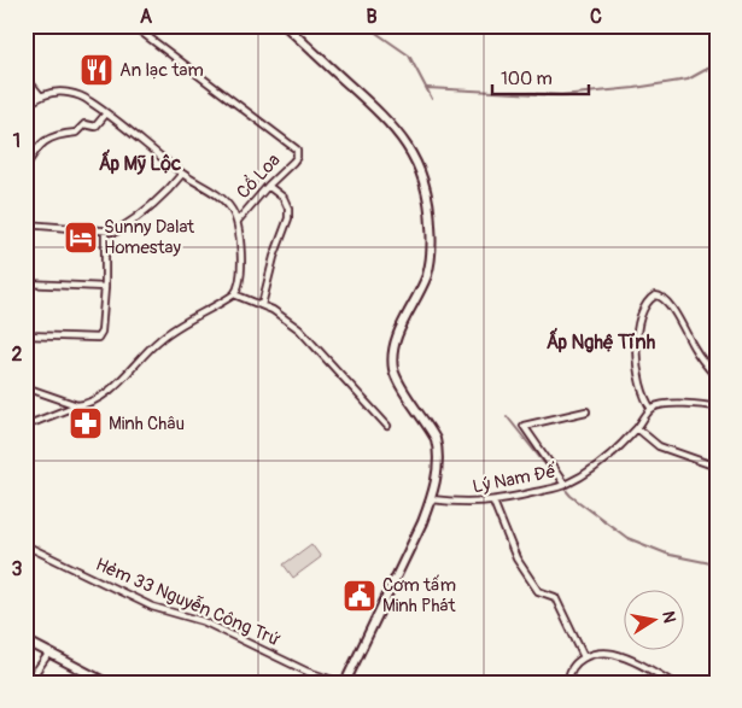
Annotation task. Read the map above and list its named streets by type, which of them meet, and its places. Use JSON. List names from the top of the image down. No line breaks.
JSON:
{"streets":{"street":["Cổ Loa","Lý Nam Đế","Hẻm 33 Nguyễn Công Trứ"]},"districts":["Ấp Mỹ Lộc","Ấp Nghệ Tĩnh"],"places":{"restaurant":["An lạc tam"],"hotel":["Sunny Dalat Homestay"],"pharmacy":["Minh Châu"],"public building":["Cơm tấm Minh Phát"]},"scale_bar":"100 m","north":"right","grid":{"columns":["A","B","C"],"rows":["1","2","3"]}}
